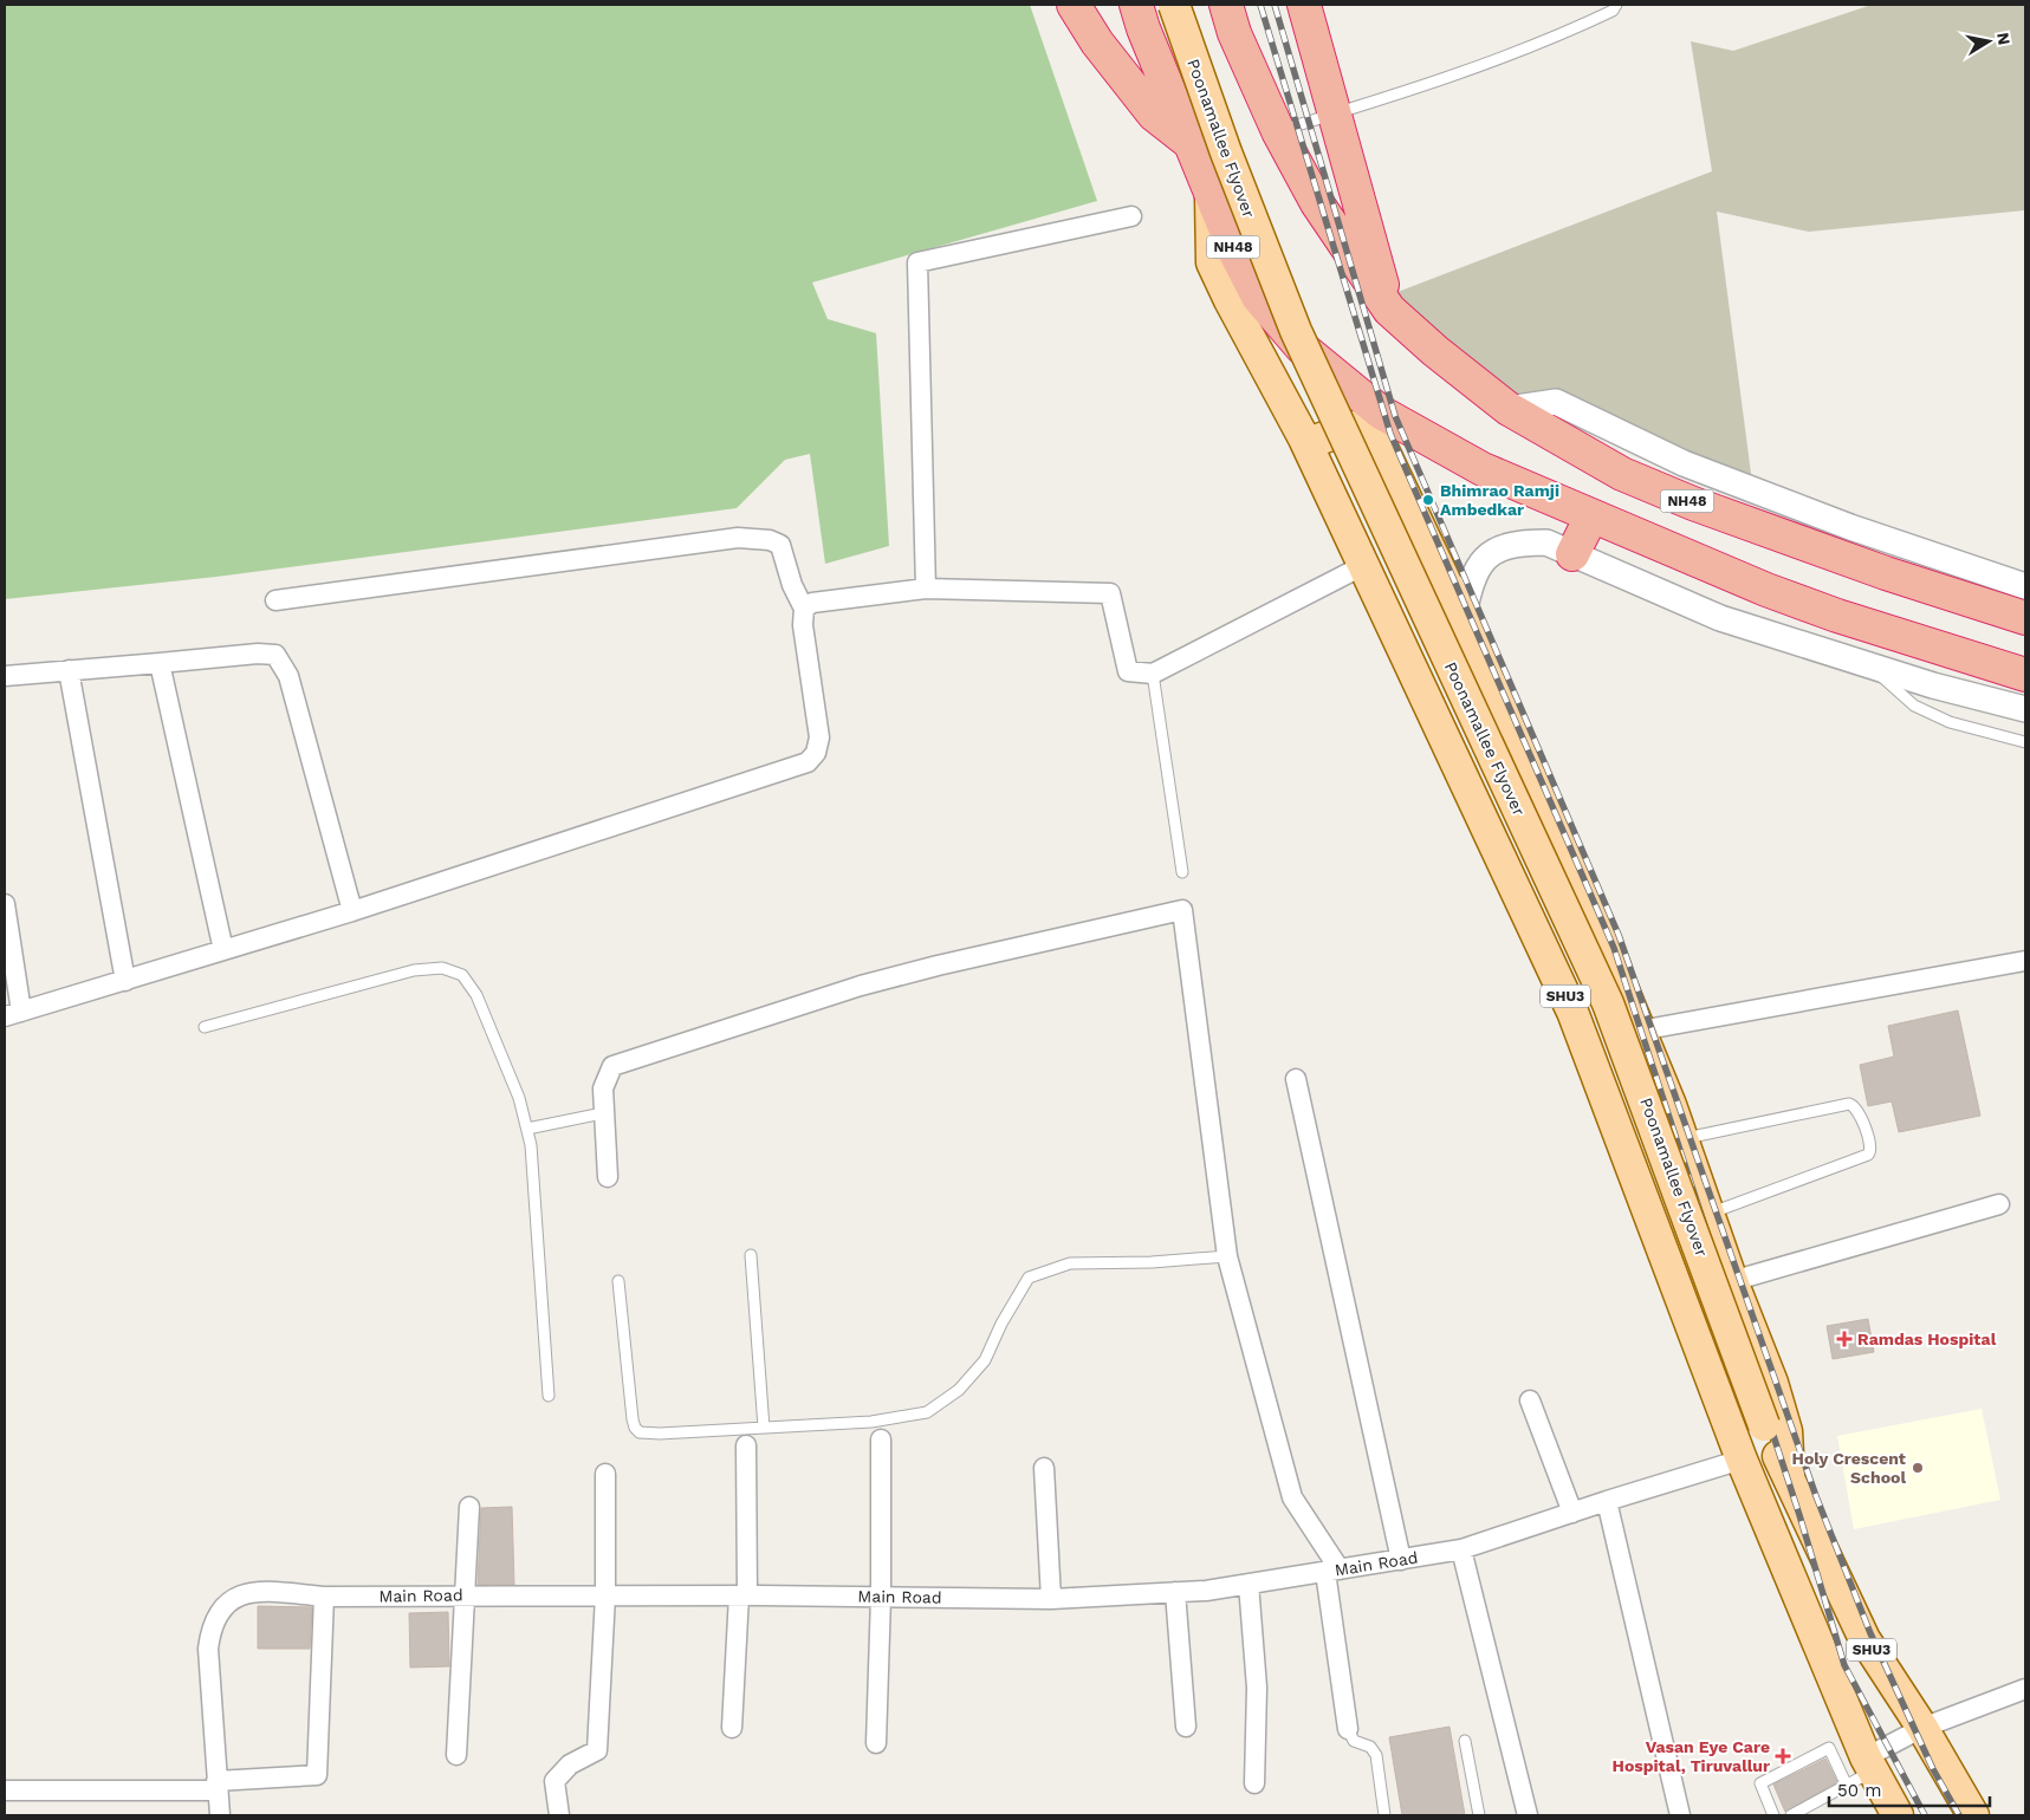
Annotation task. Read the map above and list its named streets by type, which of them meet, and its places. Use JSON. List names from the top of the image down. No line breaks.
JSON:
{"streets":{"highway":["NH48"],"main road":["Poonamallee Flyover","SHU3"],"street":["Main Road"]},"crossings":[["Poonamallee Flyover","SHU3"],["NH48","SHU3"],["SHU3","Main Road"]],"places":{"other":["Bhimrao Ramji Ambedkar","Holy Crescent School"],"health":["Ramdas Hospital","Vasan Eye Care Hospital, Tiruvallur"]},"scale_bar":"50 m","north":"right"}
